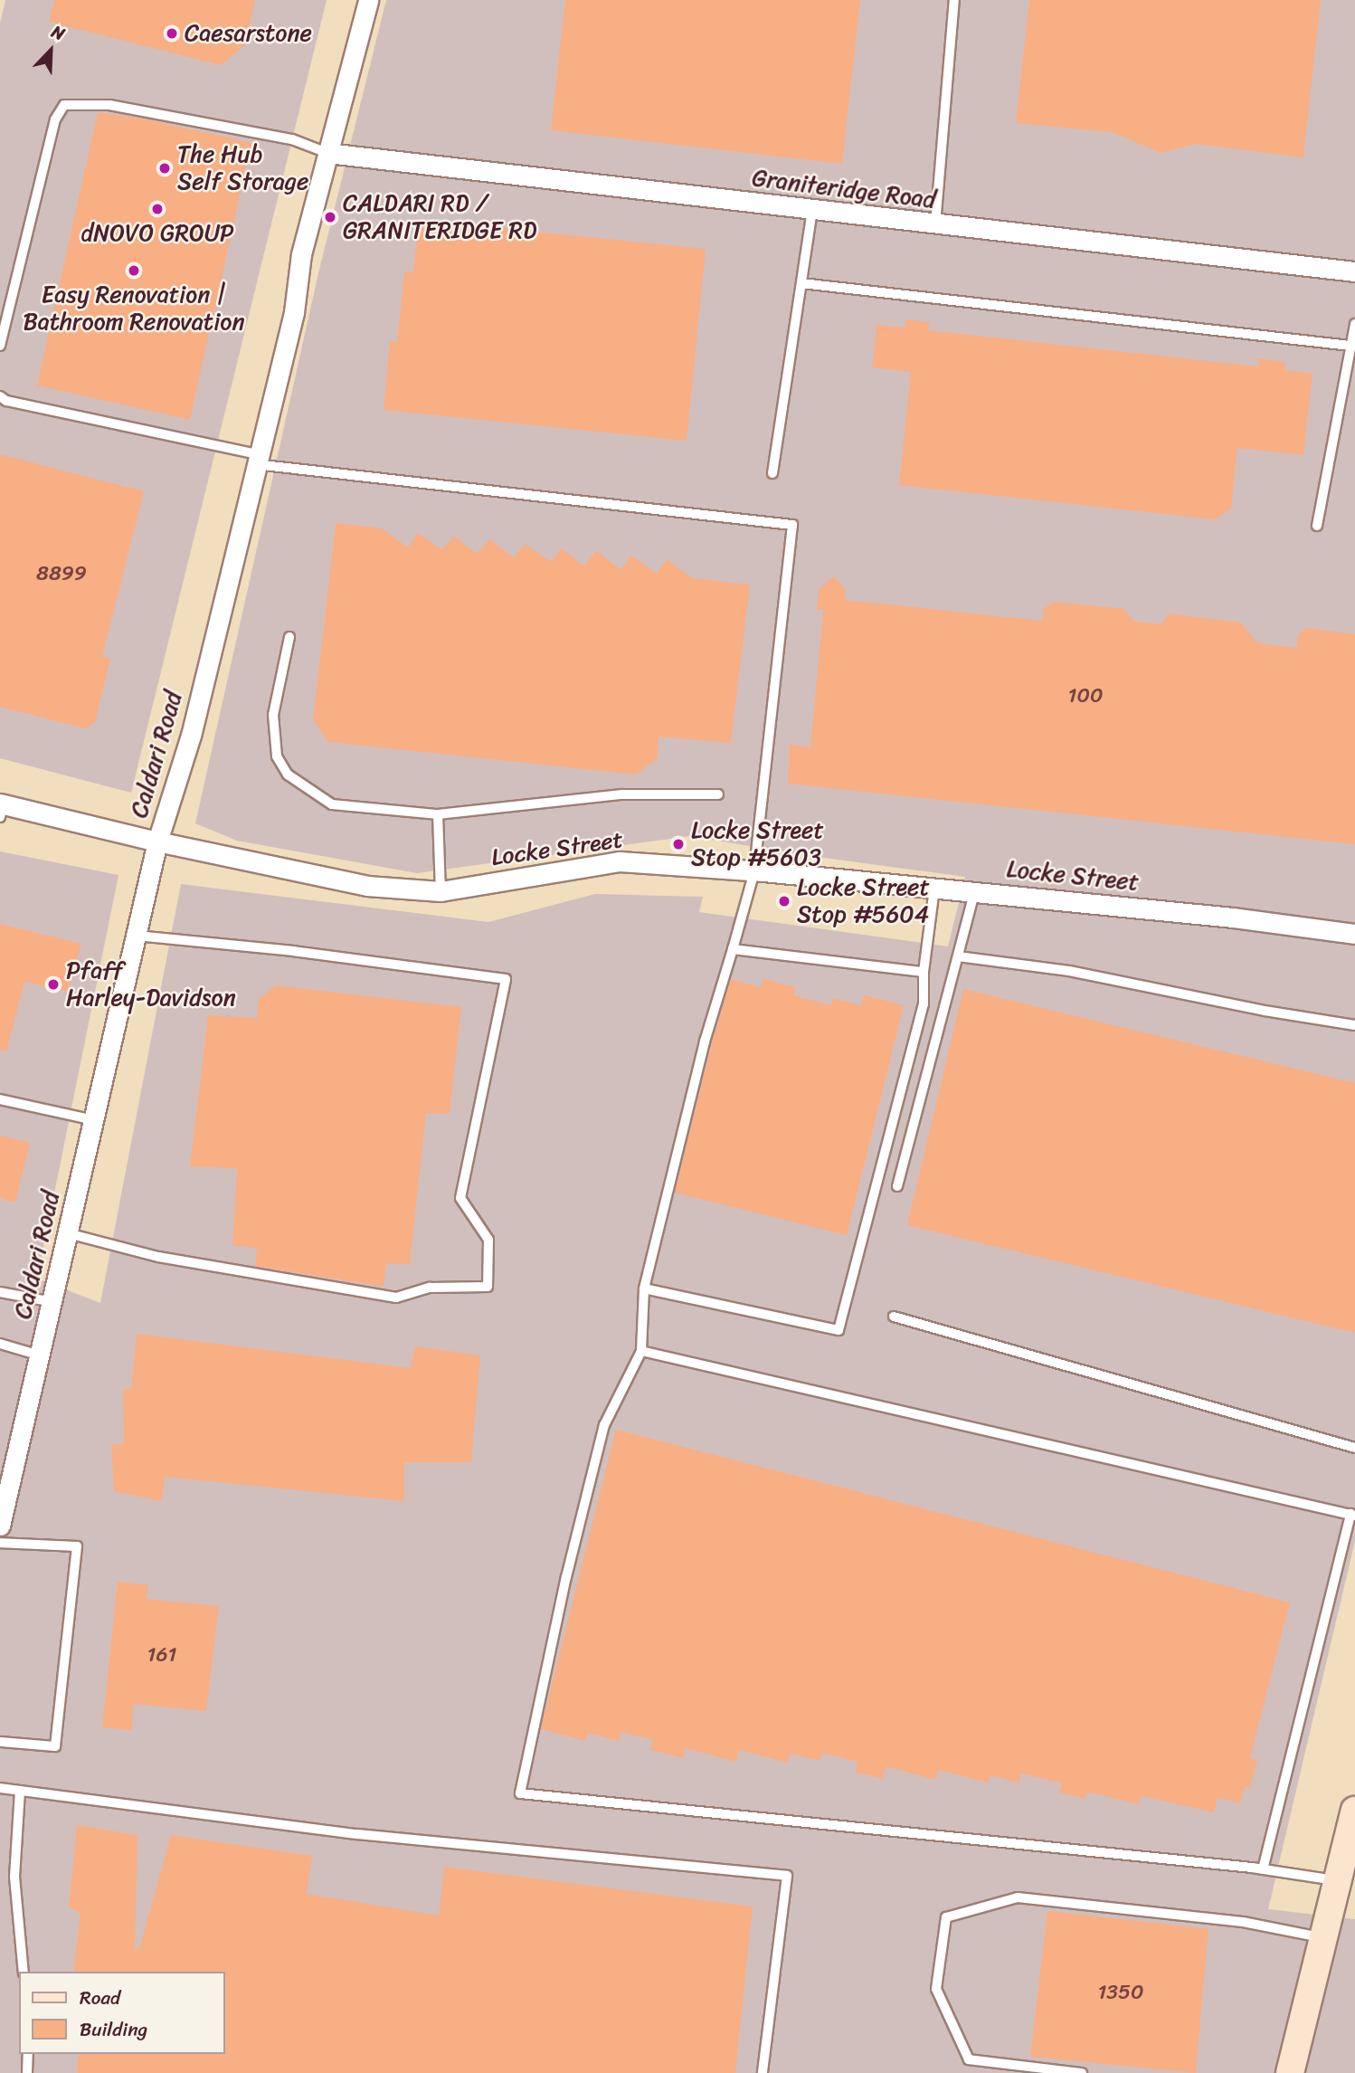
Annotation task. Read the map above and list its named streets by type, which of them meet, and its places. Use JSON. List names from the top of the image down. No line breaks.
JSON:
{"streets":{"street":["Graniteridge Road","Caldari Road","Locke Street"]},"crossings":[["Graniteridge Road","Caldari Road"],["Caldari Road","Locke Street"]],"places":["Caesarstone","The Hub Self Storage","dNOVO GROUP","CALDARI RD / GRANITERIDGE RD","Easy Renovation | Bathroom Renovation","Locke Street Stop #5603","Locke Street Stop #5604","Pfaff Harley-Davidson"],"house_numbers":["8899","100","161","1350"],"legend":["Road","Building"],"north":"top right"}
